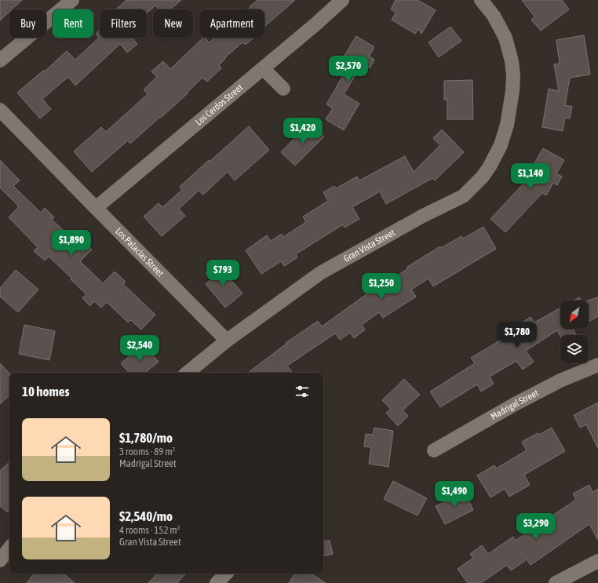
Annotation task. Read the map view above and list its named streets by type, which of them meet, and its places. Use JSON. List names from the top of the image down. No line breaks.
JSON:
{"streets":{"street":["Los Cerdos Street","Gran Vista Street","Los Palacias Street","Madrigal Street"]},"crossings":[["Los Cerdos Street","Los Palacias Street"],["Gran Vista Street","Los Palacias Street"]],"north":"bottom left","page":{"chip":["Buy","Rent","Filters","New","Apartment"],"price":["$2,570","$1,420","$1,140","$1,890","$793","$1,250","$1,780","$2,540","$1,490","$3,290"],"heading":"10 homes","list":[{"name":"$1,780/mo","note":"3 rooms · 89 m² · Madrigal Street"},{"name":"$2,540/mo","note":"4 rooms · 152 m² · Gran Vista Street"}]}}
